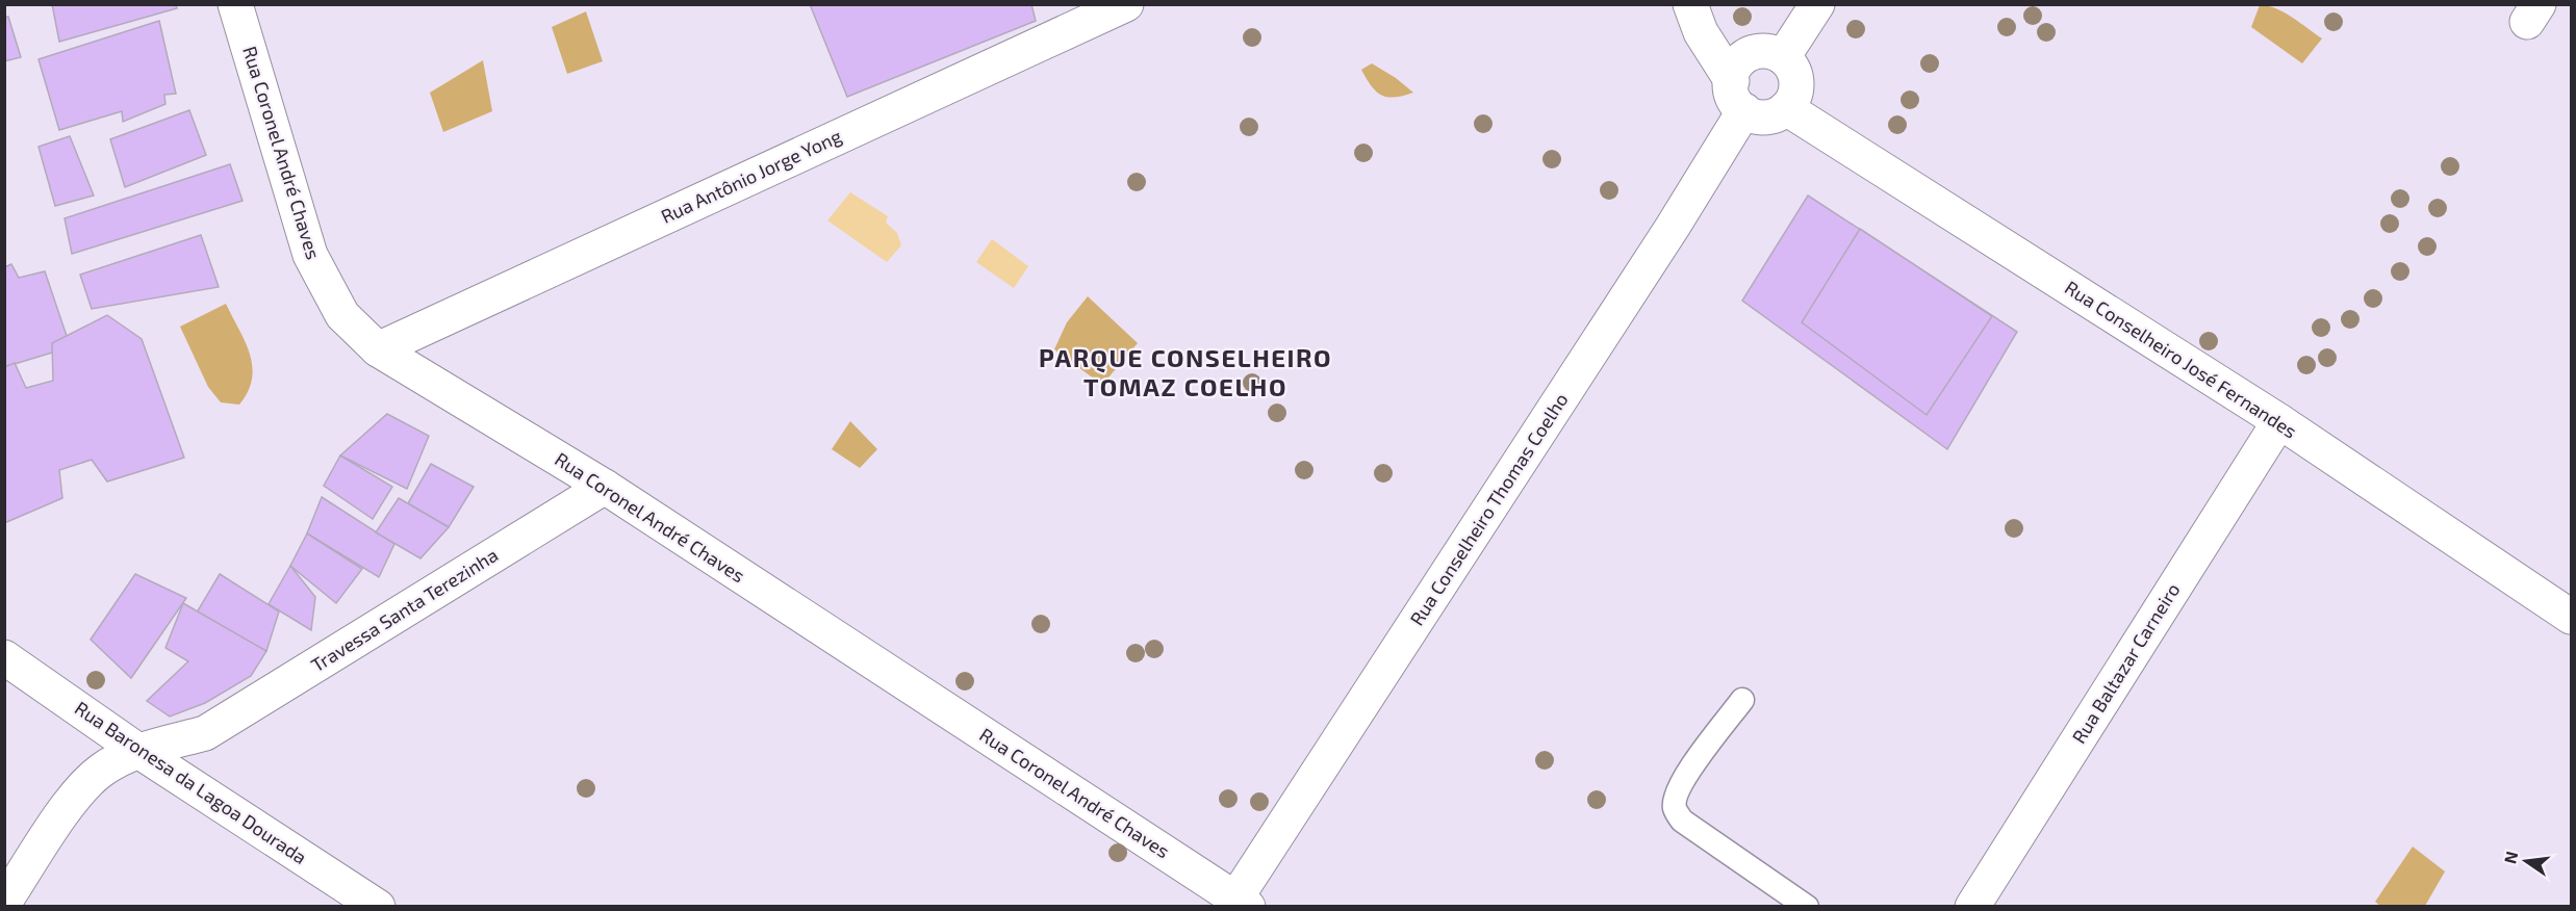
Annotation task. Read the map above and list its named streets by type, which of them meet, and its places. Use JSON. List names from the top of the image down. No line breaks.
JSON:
{"streets":{"street":["Rua Coronel André Chaves","Rua Antônio Jorge Yong","Rua Conselheiro José Fernandes","Rua Conselheiro Thomas Coelho","Travessa Santa Terezinha","Rua Baltazar Carneiro","Rua Baronesa da Lagoa Dourada"]},"crossings":[["Rua Coronel André Chaves","Rua Antônio Jorge Yong"],["Rua Coronel André Chaves","Rua Conselheiro Thomas Coelho"],["Rua Coronel André Chaves","Travessa Santa Terezinha"],["Rua Conselheiro José Fernandes","Rua Conselheiro Thomas Coelho"],["Rua Conselheiro José Fernandes","Rua Baltazar Carneiro"],["Travessa Santa Terezinha","Rua Baronesa da Lagoa Dourada"]],"districts":["PARQUE CONSELHEIRO TOMAZ COELHO"],"north":"left"}
